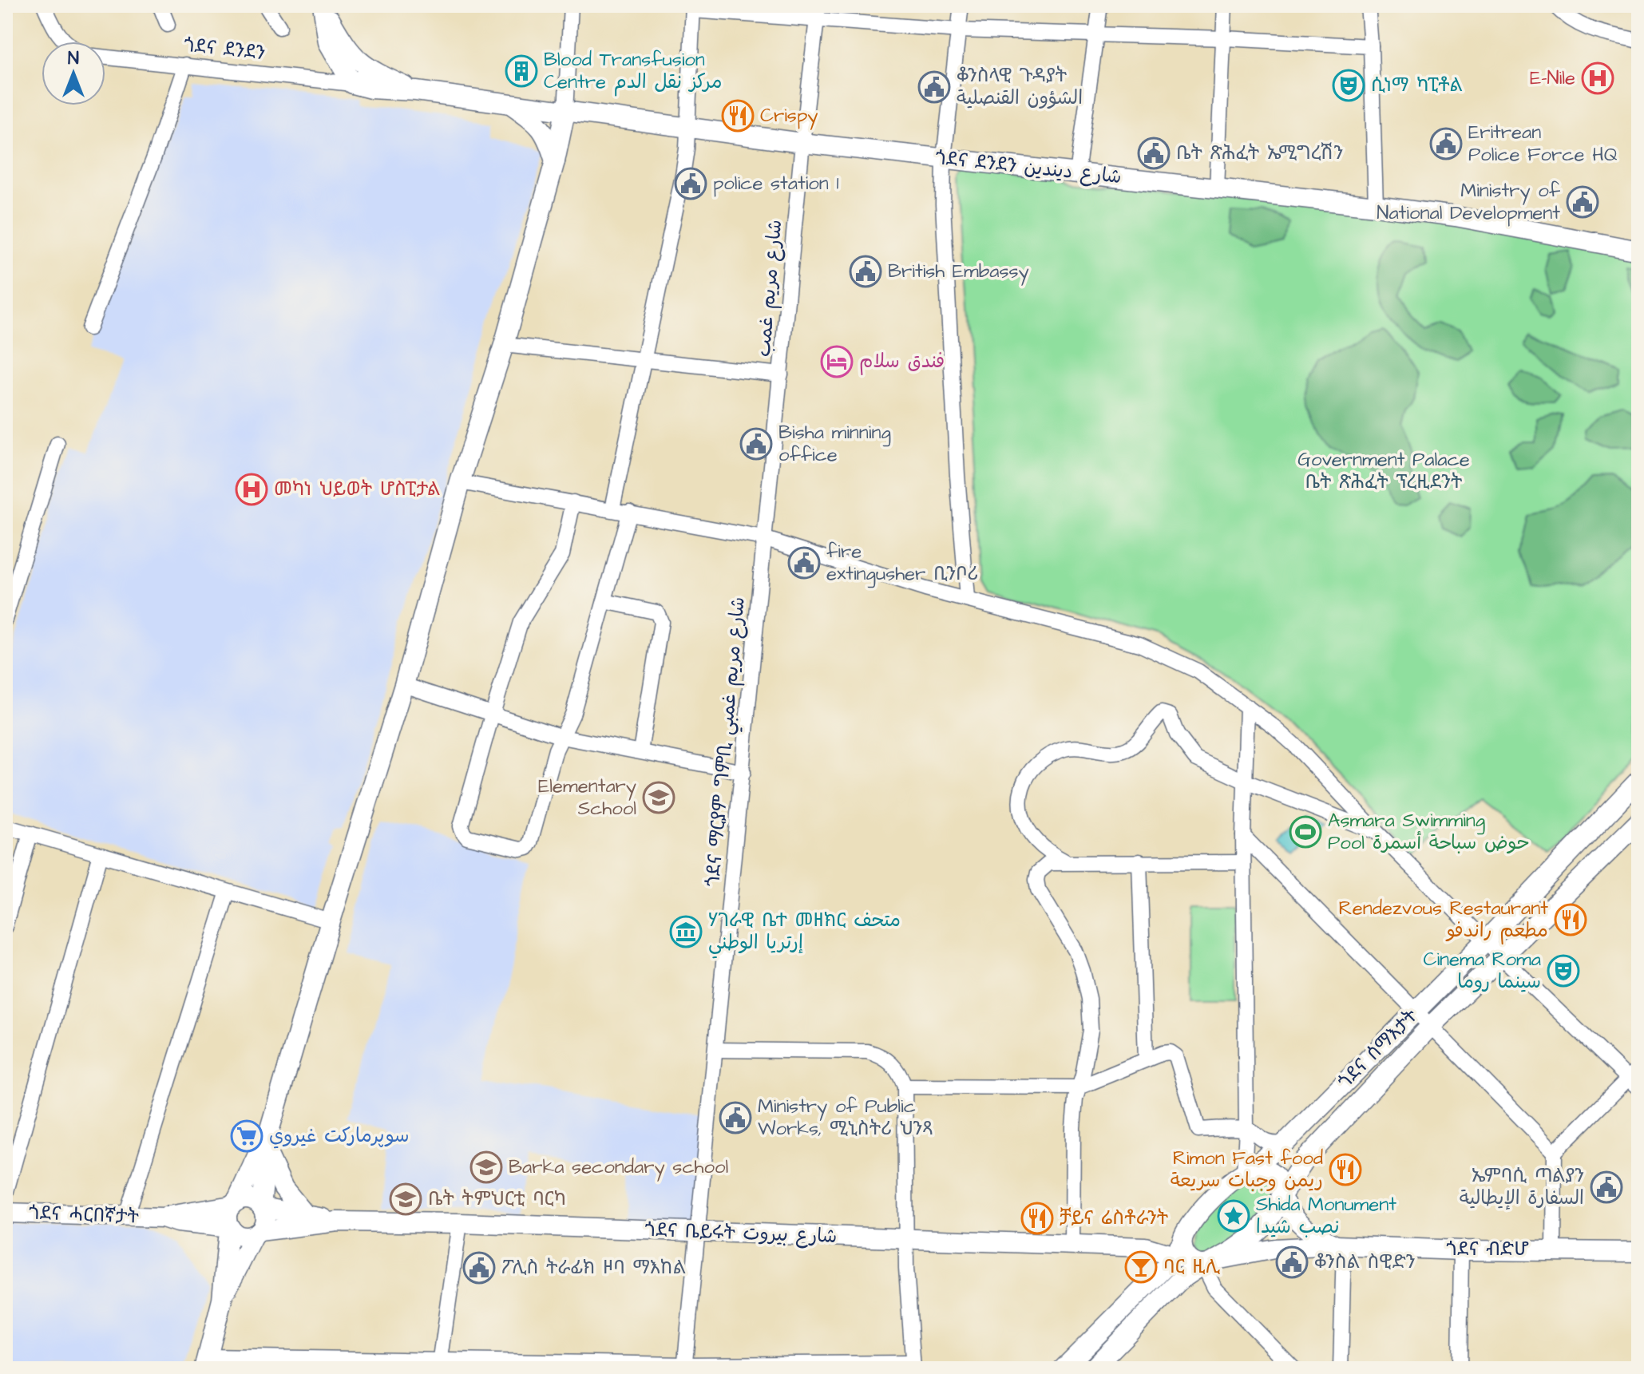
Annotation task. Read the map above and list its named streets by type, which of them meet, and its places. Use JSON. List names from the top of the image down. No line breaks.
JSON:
{"streets":{"main road":["ጎደና ደንደን شارع ديندين","ጎደና ሰማእታት","ጎደና ሓርበኛታት","ጎደና ቤይሩት شارع بيروت","ጎደና ብድሆ"],"street":["ጎደና ደንደን","شارع مريم غمب","ጎደና ማርያም ግምቢ شارع مريم غمبي"]},"crossings":[["ጎደና ደንደን","ጎደና ደንደን شارع ديندين"],["ጎደና ደንደን شارع ديندين","شارع مريم غمب"],["شارع مريم غمب","ጎደና ማርያም ግምቢ شارع مريم غمبي"],["ጎደና ማርያም ግምቢ شارع مريم غمبي","ጎደና ቤይሩት شارع بيروت"],["ጎደና ሰማእታት","ጎደና ብድሆ"]],"parks":["Government Palace ቤት ጽሕፈት ፕረዚደንት"],"places":{"building":["Blood Transfusion Centre مركز نقل الدم"],"hospital":["E-Nile","መካነ ህይወት ሆስፒታል"],"theatre":["ሲነማ ካፒቶል","Cinema Roma سينما روما"],"public building":["ቆንስላዊ ጉዳያት الشؤون القنصلية","Eritrean Police Force HQ","ቤት ጽሕፈት ኤሚግረሽን","police station 1","Ministry of National Development","British Embassy","Bisha minning office","fire extingusher ቢንቦሪ","Ministry of Public Works, ሚኒስትሪ ህንጻ","ኤምባሲ ጣልያን السفارة الإيطالية","ቆንስል ስዊድን","ፖሊስ ትራፊክ ዞባ ማእከል"],"restaurant":["Crispy","Rendezvous Restaurant مطعم راندفو","Rimon Fast food ريمن وجبات سريعة","ቻይና ሬስቶራንት"],"hotel":["فندق سلام"],"school or university":["Elementary School","Barka secondary school","ቤት ትምህርቲ ባርካ"],"sports":["Asmara Swimming Pool حوض سباحة أسمرة"],"museum":["ሃገራዊ ቤተ መዘክር متحف إرتريا الوطني"],"supermarket":["سوپرمارکت غيروي"],"place":["Shida Monument نصب شيدا"],"bar":["ባር ዚሊ"]},"north":"top"}
